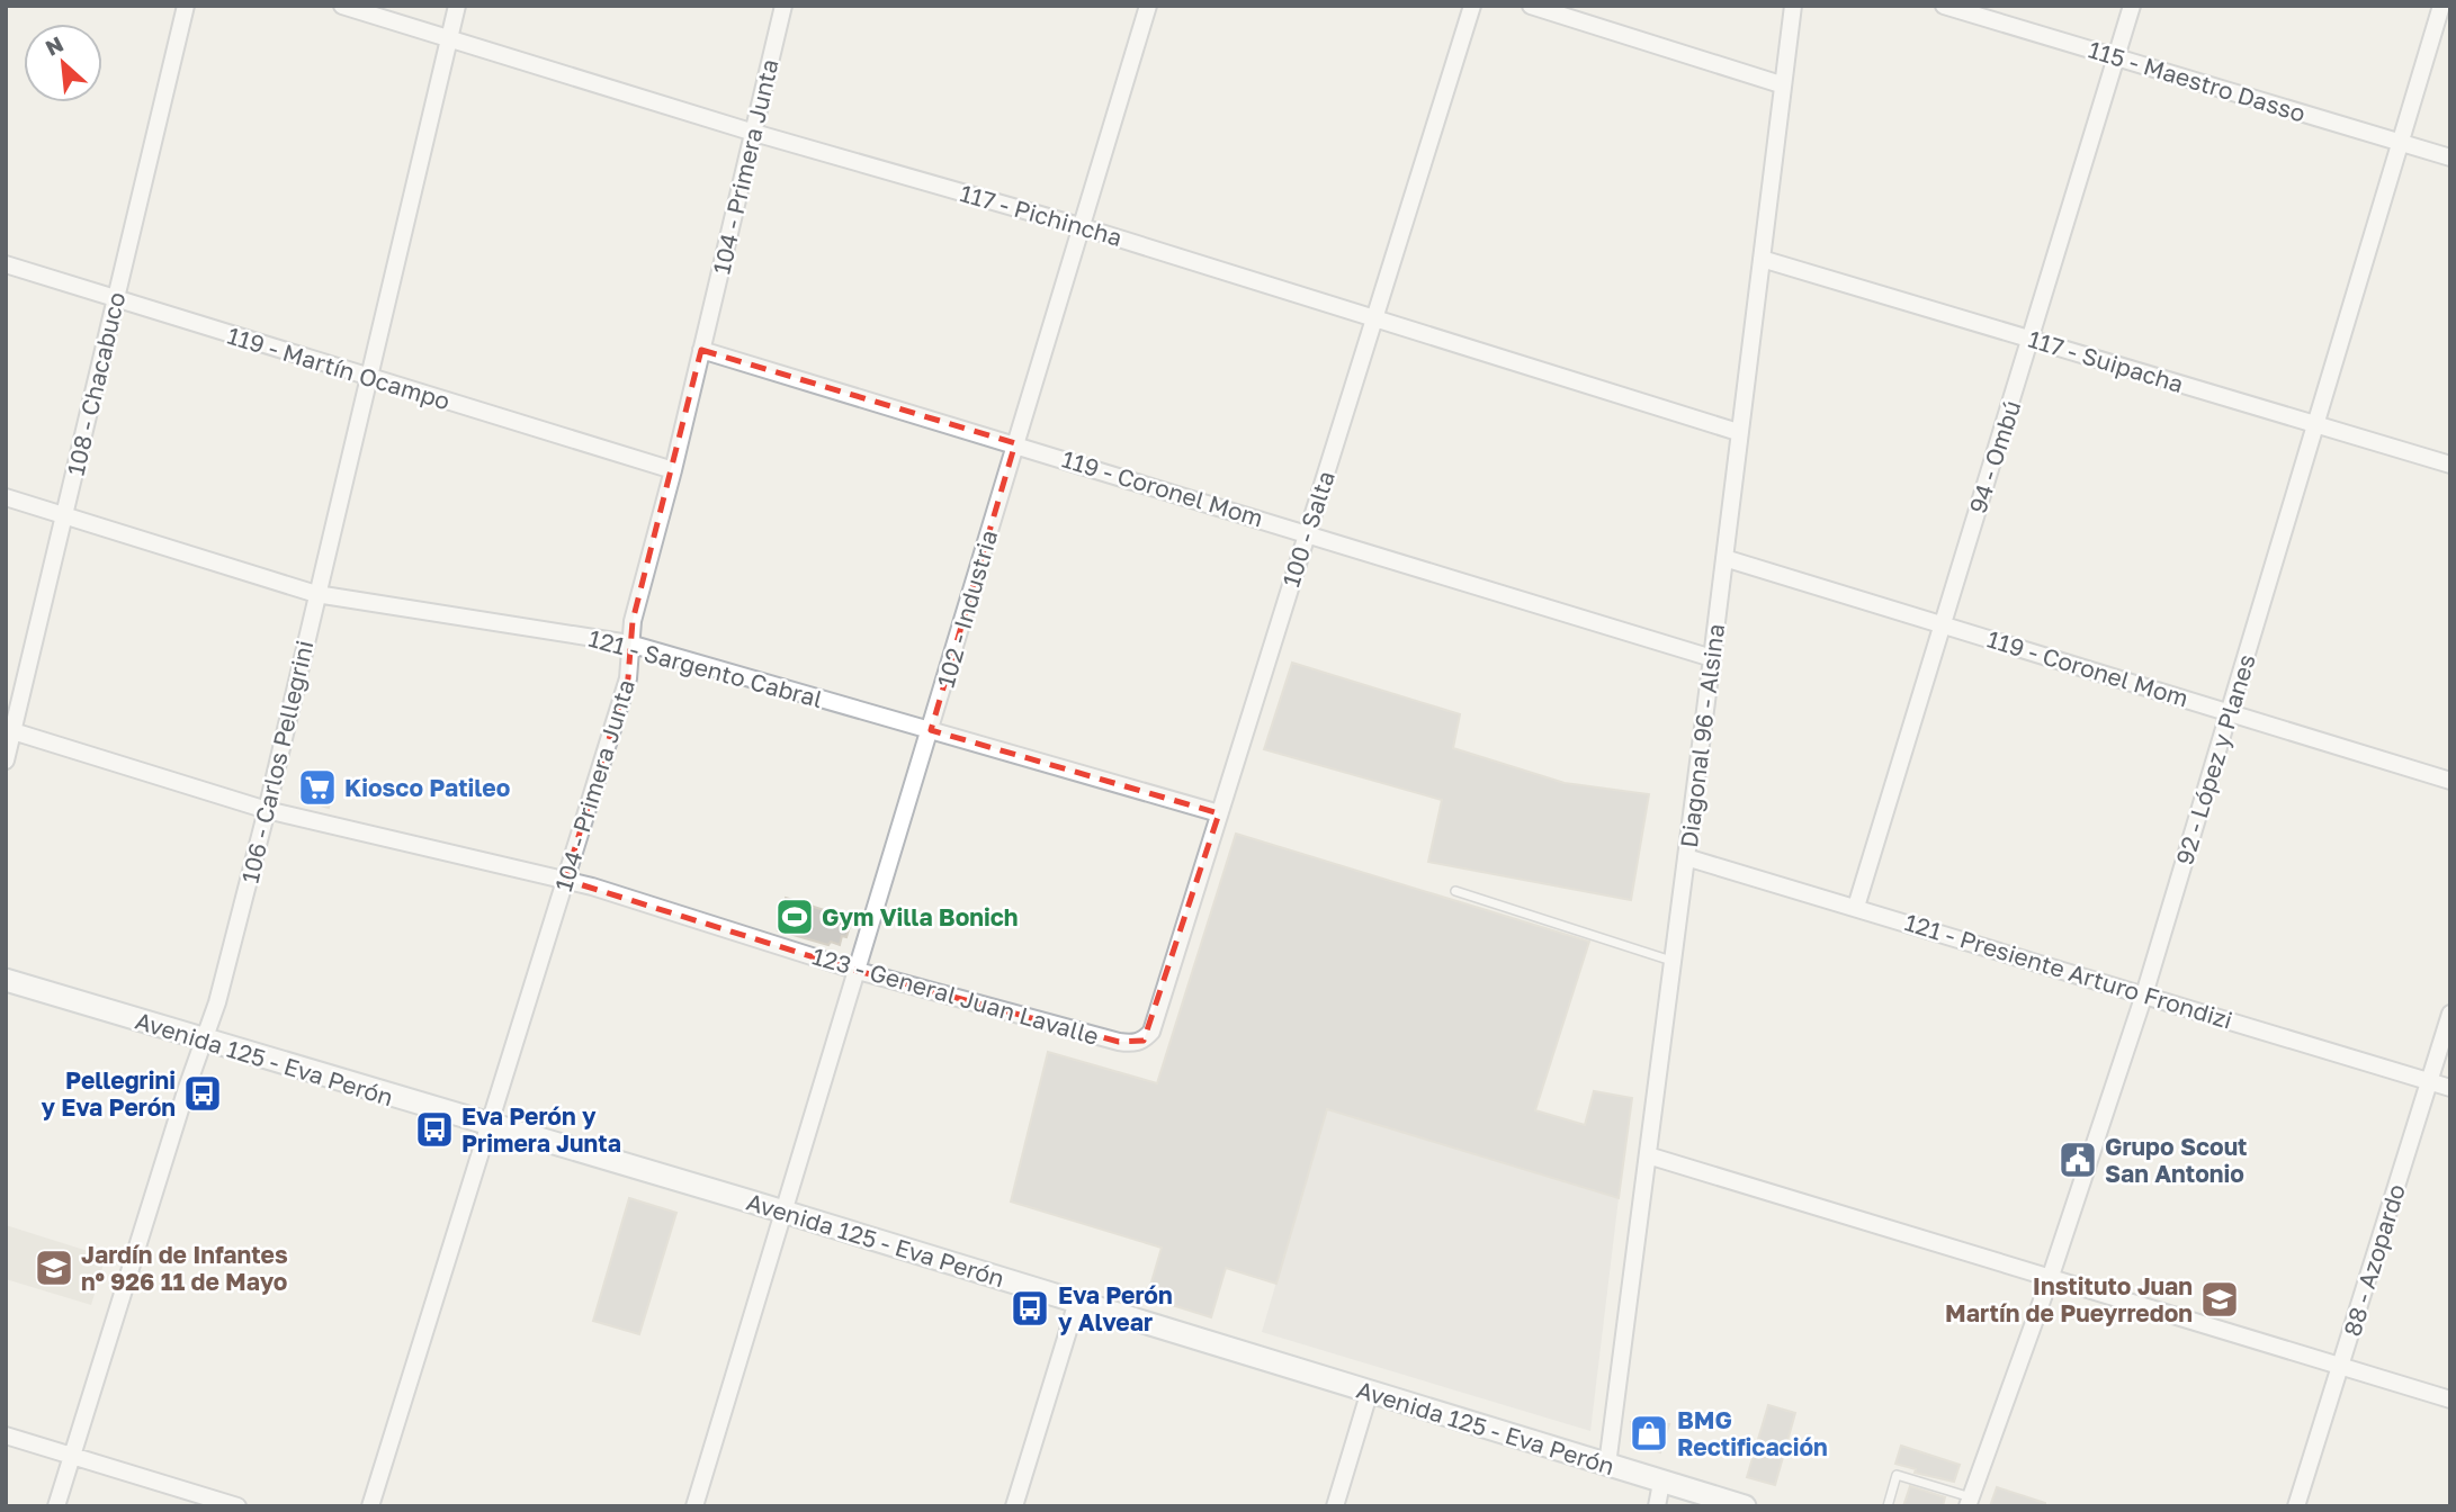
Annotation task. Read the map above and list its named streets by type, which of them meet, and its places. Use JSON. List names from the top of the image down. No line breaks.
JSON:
{"streets":{"main road":["Avenida 125 - Eva Perón"],"street":["115 - Maestro Dasso","104 - Primera Junta","117 - Pichincha","117 - Suipacha","119 - Martín Ocampo","108 - Chacabuco","94 - Ombú","119 - Coronel Mom","100 - Salta","102 - Industria","121 - Sargento Cabral","Diagonal 96 - Alsina","92 - López y Planes","106 - Carlos Pellegrini","121 - Presiente Arturo Frondizi","123 - General Juan Lavalle","88 - Azopardo"]},"crossings":[["115 - Maestro Dasso","94 - Ombú"],["115 - Maestro Dasso","92 - López y Planes"],["104 - Primera Junta","117 - Pichincha"],["104 - Primera Junta","119 - Martín Ocampo"],["104 - Primera Junta","119 - Coronel Mom"],["104 - Primera Junta","121 - Sargento Cabral"],["104 - Primera Junta","123 - General Juan Lavalle"],["104 - Primera Junta","Avenida 125 - Eva Perón"],["117 - Pichincha","100 - Salta"],["117 - Pichincha","102 - Industria"],["117 - Pichincha","Diagonal 96 - Alsina"],["117 - Pichincha","106 - Carlos Pellegrini"],["117 - Suipacha","94 - Ombú"],["117 - Suipacha","Diagonal 96 - Alsina"],["117 - Suipacha","92 - López y Planes"],["119 - Martín Ocampo","108 - Chacabuco"],["119 - Martín Ocampo","106 - Carlos Pellegrini"],["108 - Chacabuco","121 - Sargento Cabral"],["108 - Chacabuco","123 - General Juan Lavalle"],["94 - Ombú","119 - Coronel Mom"],["94 - Ombú","121 - Presiente Arturo Frondizi"],["119 - Coronel Mom","100 - Salta"],["119 - Coronel Mom","102 - Industria"],["119 - Coronel Mom","Diagonal 96 - Alsina"],["119 - Coronel Mom","92 - López y Planes"],["100 - Salta","121 - Sargento Cabral"],["100 - Salta","123 - General Juan Lavalle"],["102 - Industria","121 - Sargento Cabral"],["102 - Industria","123 - General Juan Lavalle"],["102 - Industria","Avenida 125 - Eva Perón"],["121 - Sargento Cabral","106 - Carlos Pellegrini"],["Diagonal 96 - Alsina","121 - Presiente Arturo Frondizi"],["Diagonal 96 - Alsina","Avenida 125 - Eva Perón"],["92 - López y Planes","121 - Presiente Arturo Frondizi"],["106 - Carlos Pellegrini","123 - General Juan Lavalle"],["106 - Carlos Pellegrini","Avenida 125 - Eva Perón"],["121 - Presiente Arturo Frondizi","88 - Azopardo"]],"places":{"supermarket":["Kiosco Patileo"],"sports":["Gym Villa Bonich"],"bus stop":["Pellegrini y Eva Perón","Eva Perón y Primera Junta","Eva Perón y Alvear"],"public building":["Grupo Scout San Antonio"],"school or university":["Jardín de Infantes nº 926 11 de Mayo","Instituto Juan Martín de Pueyrredon"],"shop":["BMG Rectificación"]},"north":"top left"}
